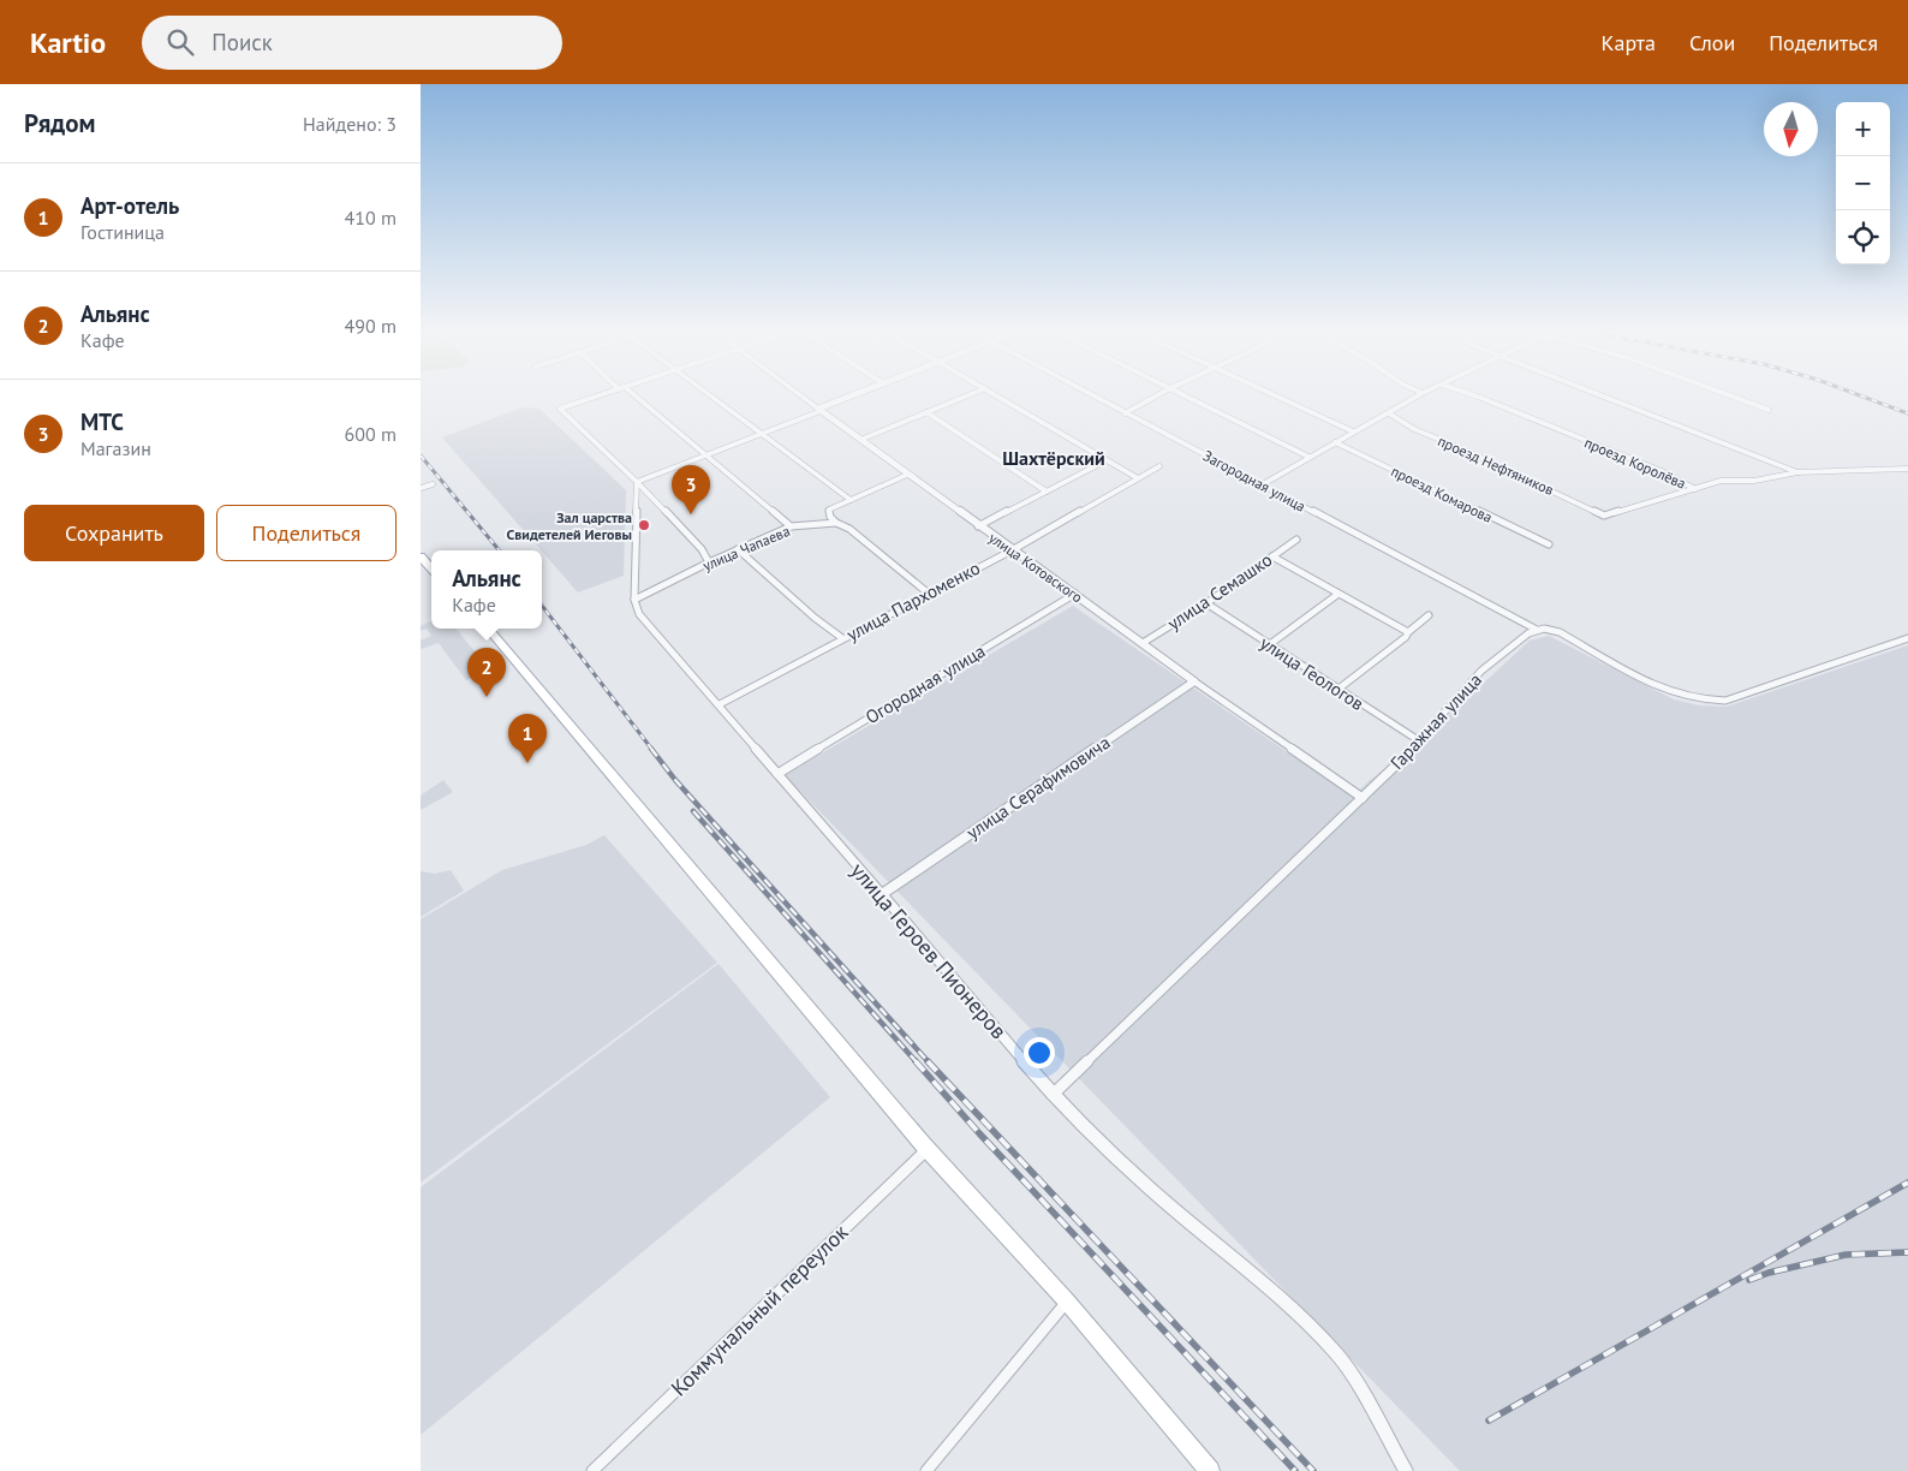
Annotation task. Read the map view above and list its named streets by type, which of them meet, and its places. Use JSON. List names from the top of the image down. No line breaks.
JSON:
{"streets":{"street":["проезд Королёва","проезд Нефтяников","Загородная улица","проезд Комарова","улица Чапаева","улица Котовского","улица Семашко","улица Пархоменко","улица Геологов","Огородная улица","Гаражная улица","улица Серафимовича","улица Героев Пионеров","Коммунальный переулок"]},"crossings":[["проезд Королёва","проезд Нефтяников"],["Загородная улица","Гаражная улица"],["улица Чапаева","улица Героев Пионеров"],["улица Котовского","улица Семашко"],["улица Котовского","улица Пархоменко"],["улица Котовского","Огородная улица"],["улица Котовского","Гаражная улица"],["улица Котовского","улица Серафимовича"],["улица Семашко","улица Геологов"],["улица Пархоменко","улица Героев Пионеров"],["улица Геологов","Гаражная улица"],["Огородная улица","улица Героев Пионеров"],["Гаражная улица","улица Героев Пионеров"],["улица Серафимовича","улица Героев Пионеров"]],"districts":["Шахтёрский"],"places":["Зал царства Свидетелей Иеговы"],"north":"bottom","page":{"header":"Kartio","search":"Поиск","nav":["Карта","Слои","Поделиться"],"heading":["Рядом","Найдено: 3"],"map_buttons":["+","−"],"list":[{"mark":"1","name":"Арт-отель","note":"Гостиница","value":"410 m"},{"mark":"2","name":"Альянс","note":"Кафе","value":"490 m"},{"mark":"3","name":"МТС","note":"Магазин","value":"600 m"}],"pins":["3","2","1"],"buttons":["Сохранить","Поделиться"],"popup":["Альянс","Кафе"]}}
